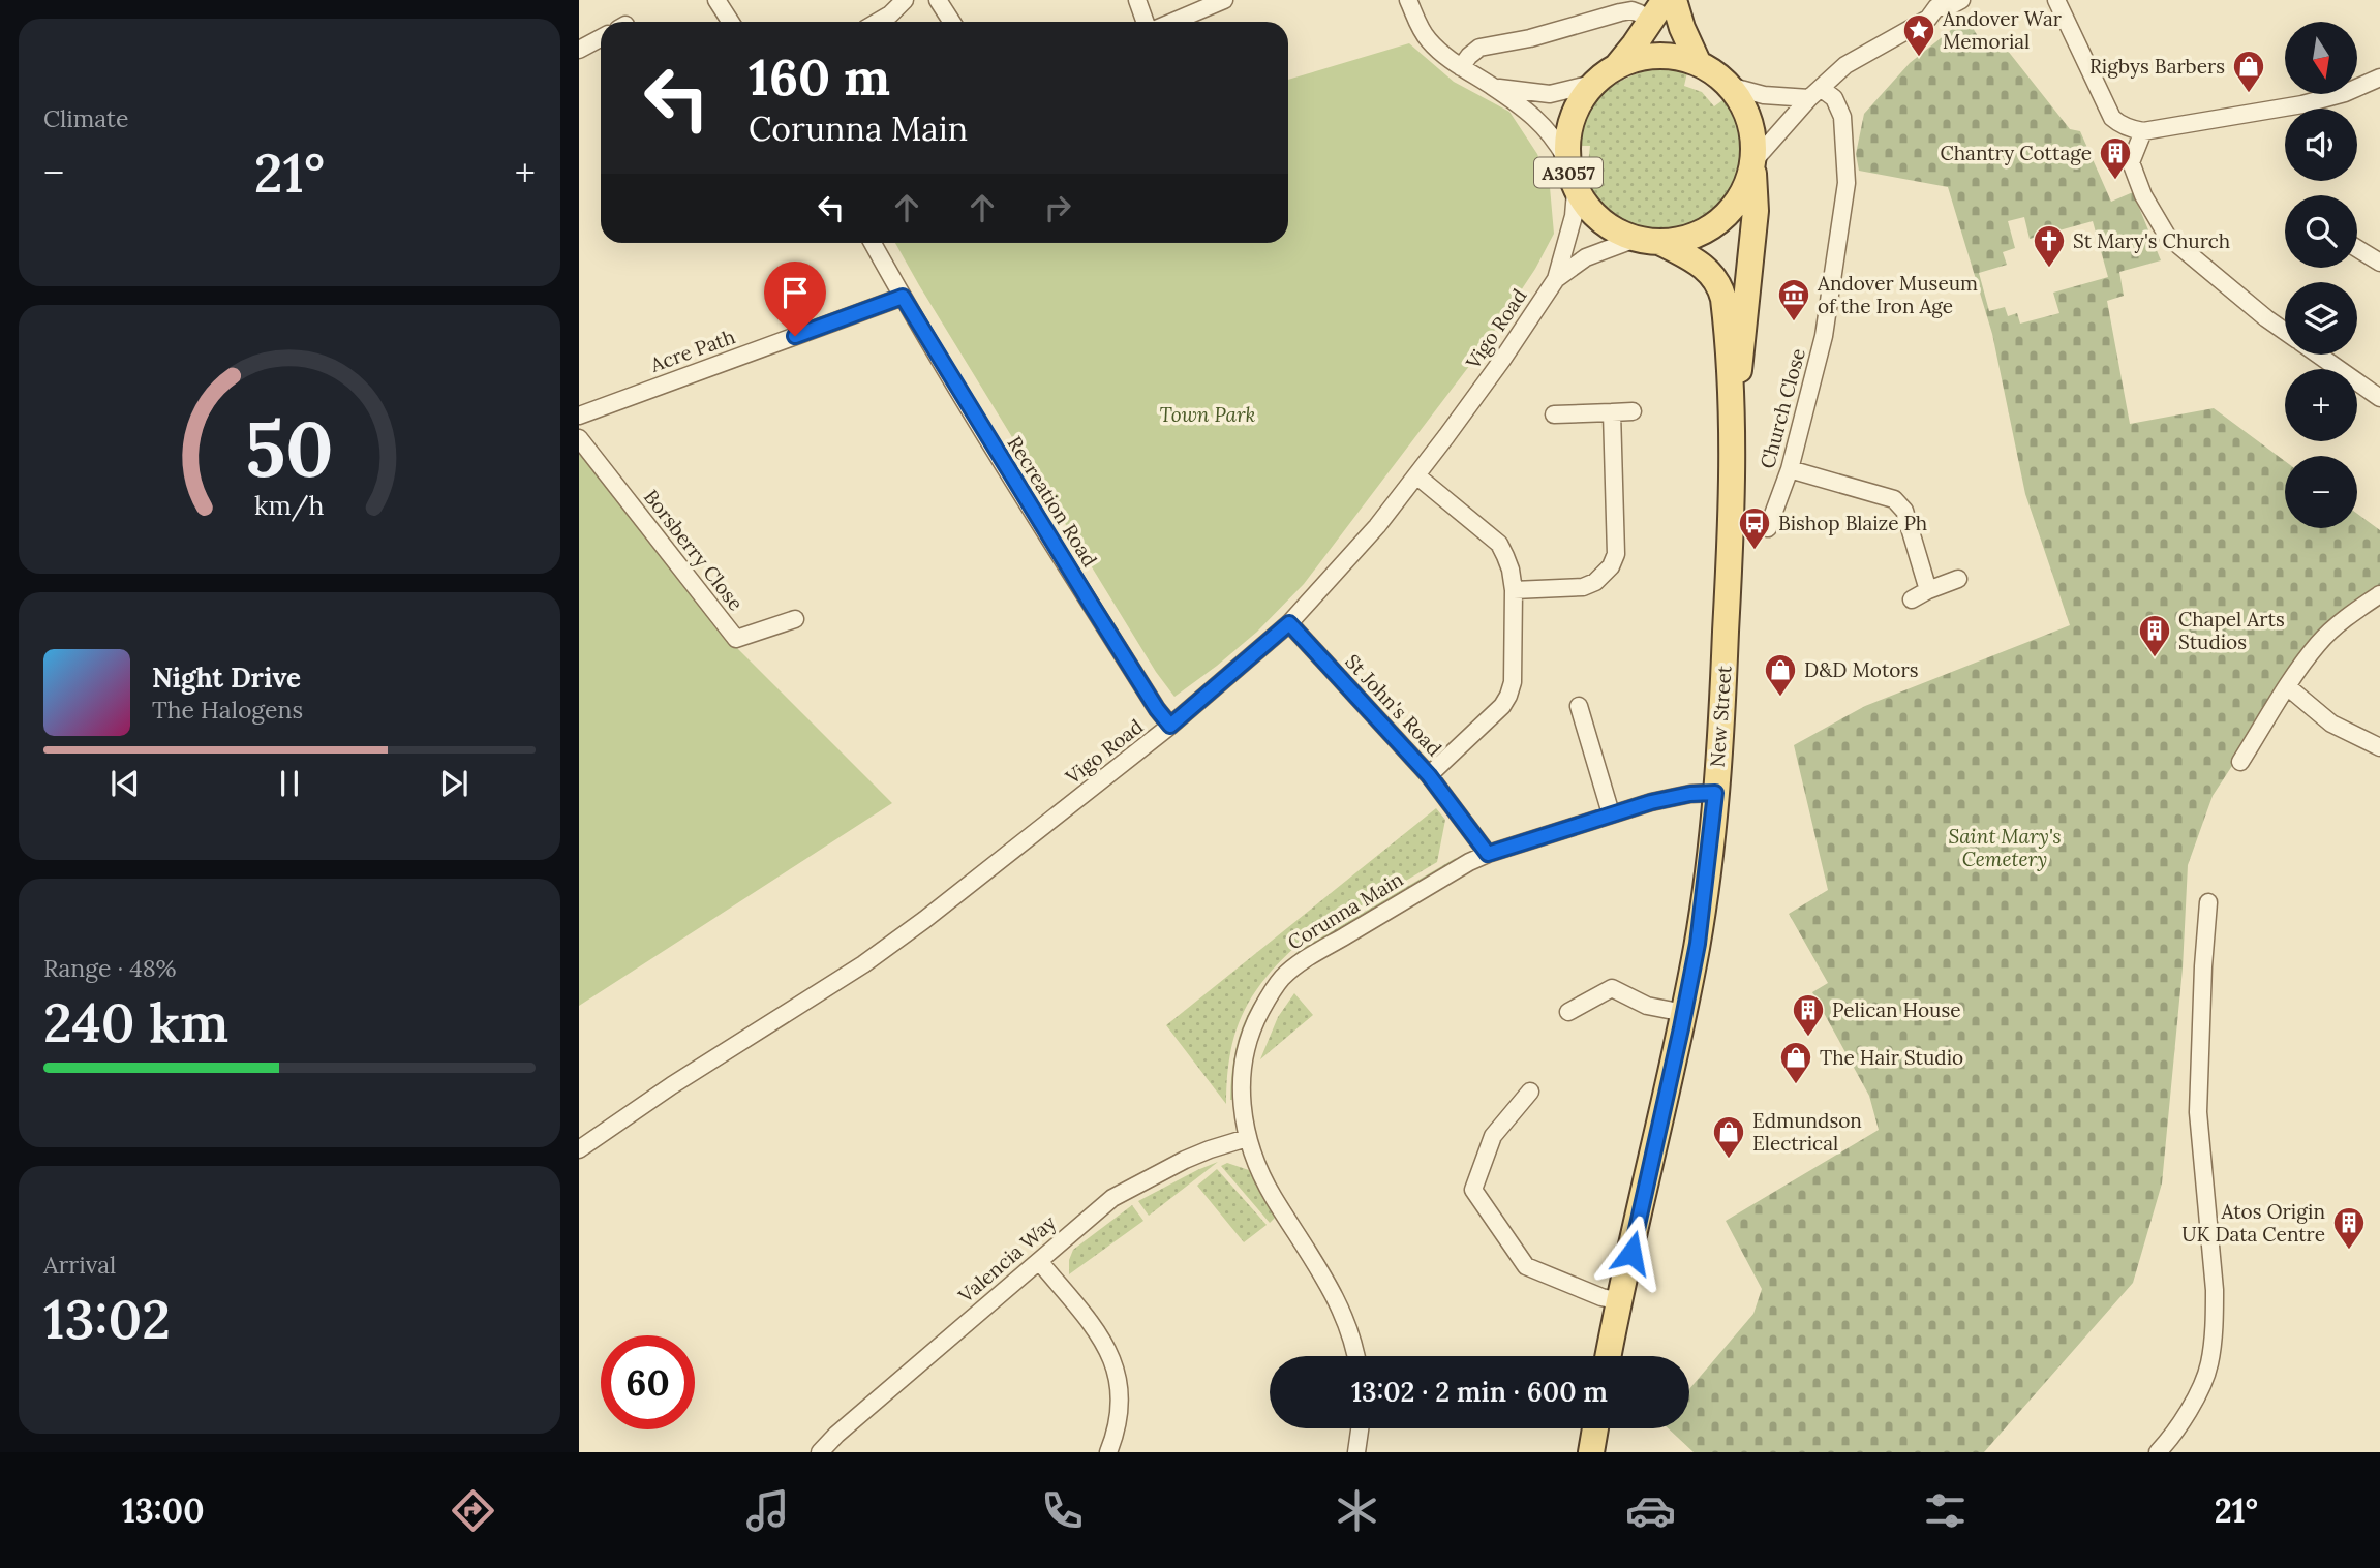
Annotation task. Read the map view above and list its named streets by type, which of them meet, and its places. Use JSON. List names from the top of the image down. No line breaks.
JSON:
{"streets":{"main road":["A3057","New Street"],"street":["Vigo Road","Acre Path","Church Close","Recreation Road","Borsberry Close","St John's Road","Corunna Main","Valencia Way"]},"crossings":[["A3057","Vigo Road"],["A3057","New Street"],["Vigo Road","Recreation Road"],["Vigo Road","St John's Road"],["Vigo Road","New Street"],["Acre Path","Recreation Road"],["St John's Road","Corunna Main"],["New Street","Corunna Main"],["Corunna Main","Valencia Way"]],"parks":["Town Park","Saint Mary's Cemetery"],"places":{"place":["Andover War Memorial"],"shop":["Rigbys Barbers","D&D Motors","The Hair Studio","Edmundson Electrical"],"building":["Chantry Cottage","Chapel Arts Studios","Pelican House","Atos Origin UK Data Centre"],"church":["St Mary's Church"],"museum":["Andover Museum of the Iron Age"],"bus stop":["Bishop Blaize Ph"]},"north":"bottom","page":{"tile":["Climate",["Range · 48%","240 km"],["Arrival","13:02"]],"map_buttons":["+","−"],"turn":["160 m","Corunna Main"],"heat":["−","21°","+"],"song":["Night Drive","The Halogens"],"limit":"60","trip":"13:02 · 2 min · 600 m","tabs":["13:00","21°"],"gauge":["50","km/h"]}}
